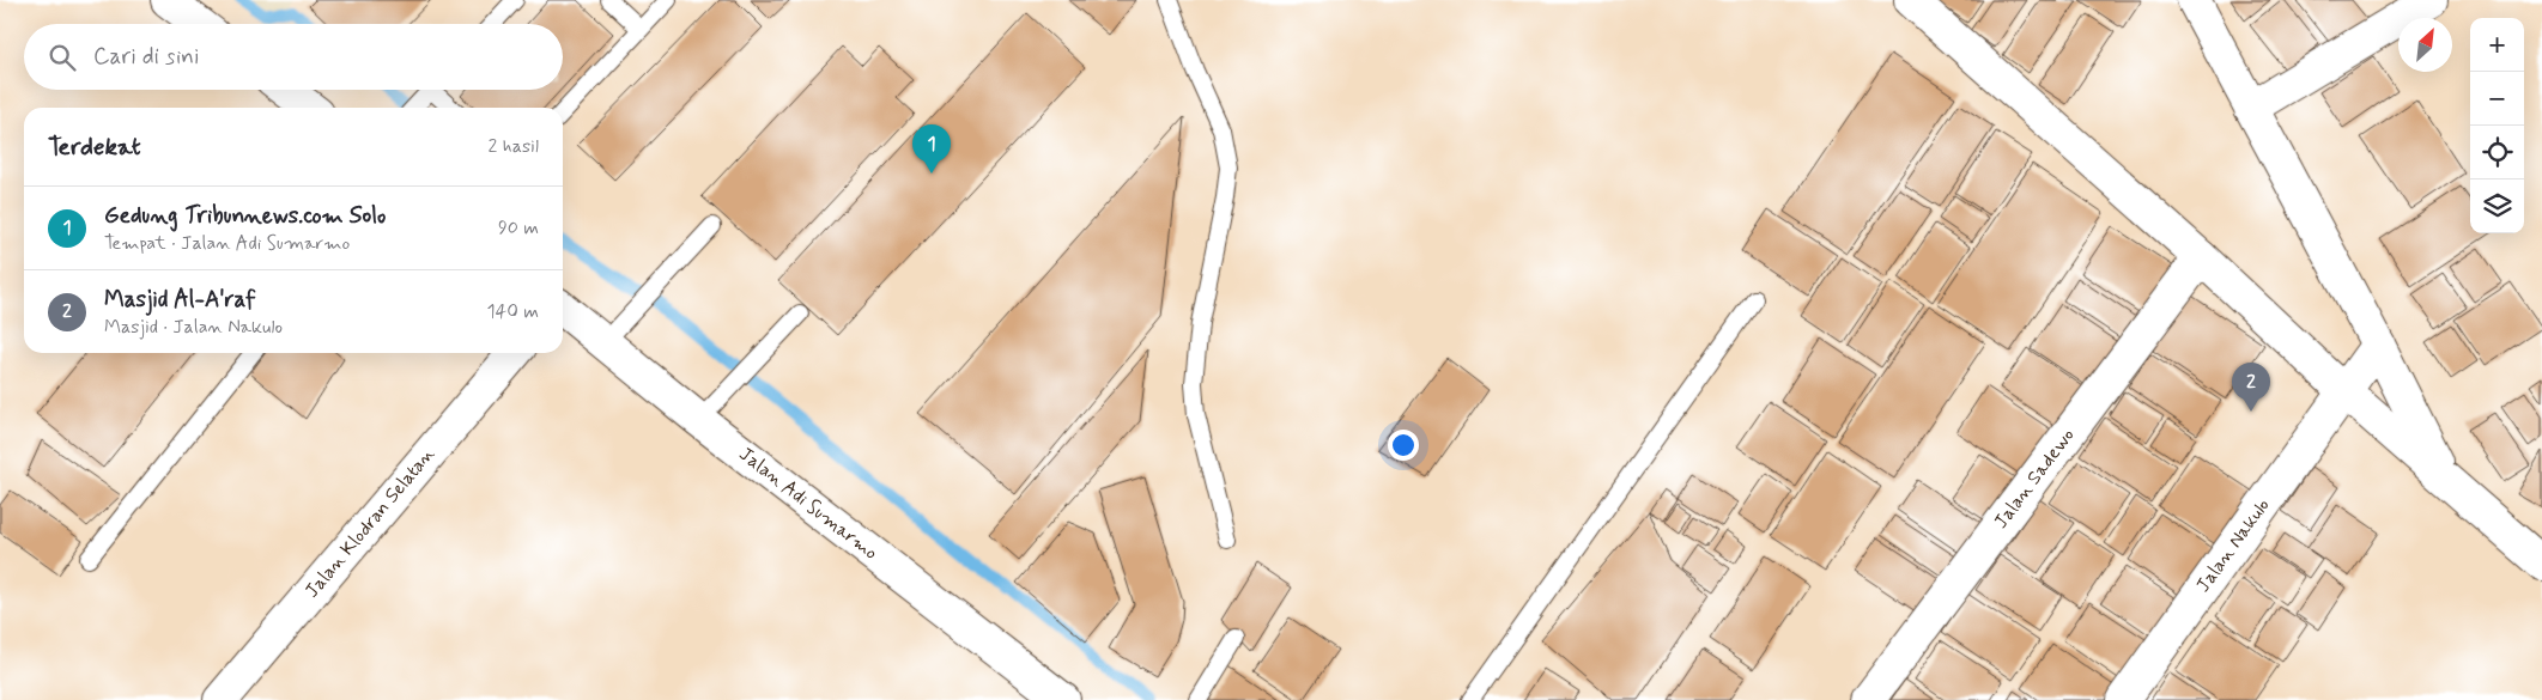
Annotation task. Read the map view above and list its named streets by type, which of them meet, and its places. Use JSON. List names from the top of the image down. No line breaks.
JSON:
{"streets":{"street":["Jalan Sadewo","Jalan Adi Sumarmo","Jalan Klodran Selatan","Jalan Nakulo"]},"north":"top right","page":{"map_buttons":["+","−"],"search":"Cari di sini","heading":["Terdekat","2 hasil"],"pins":["1","2"],"list":[{"mark":"1","name":"Gedung Tribunnews.com Solo","note":"Tempat · Jalan Adi Sumarmo","value":"90 m"},{"mark":"2","name":"Masjid Al-A'raf","note":"Masjid · Jalan Nakulo","value":"140 m"}]}}
